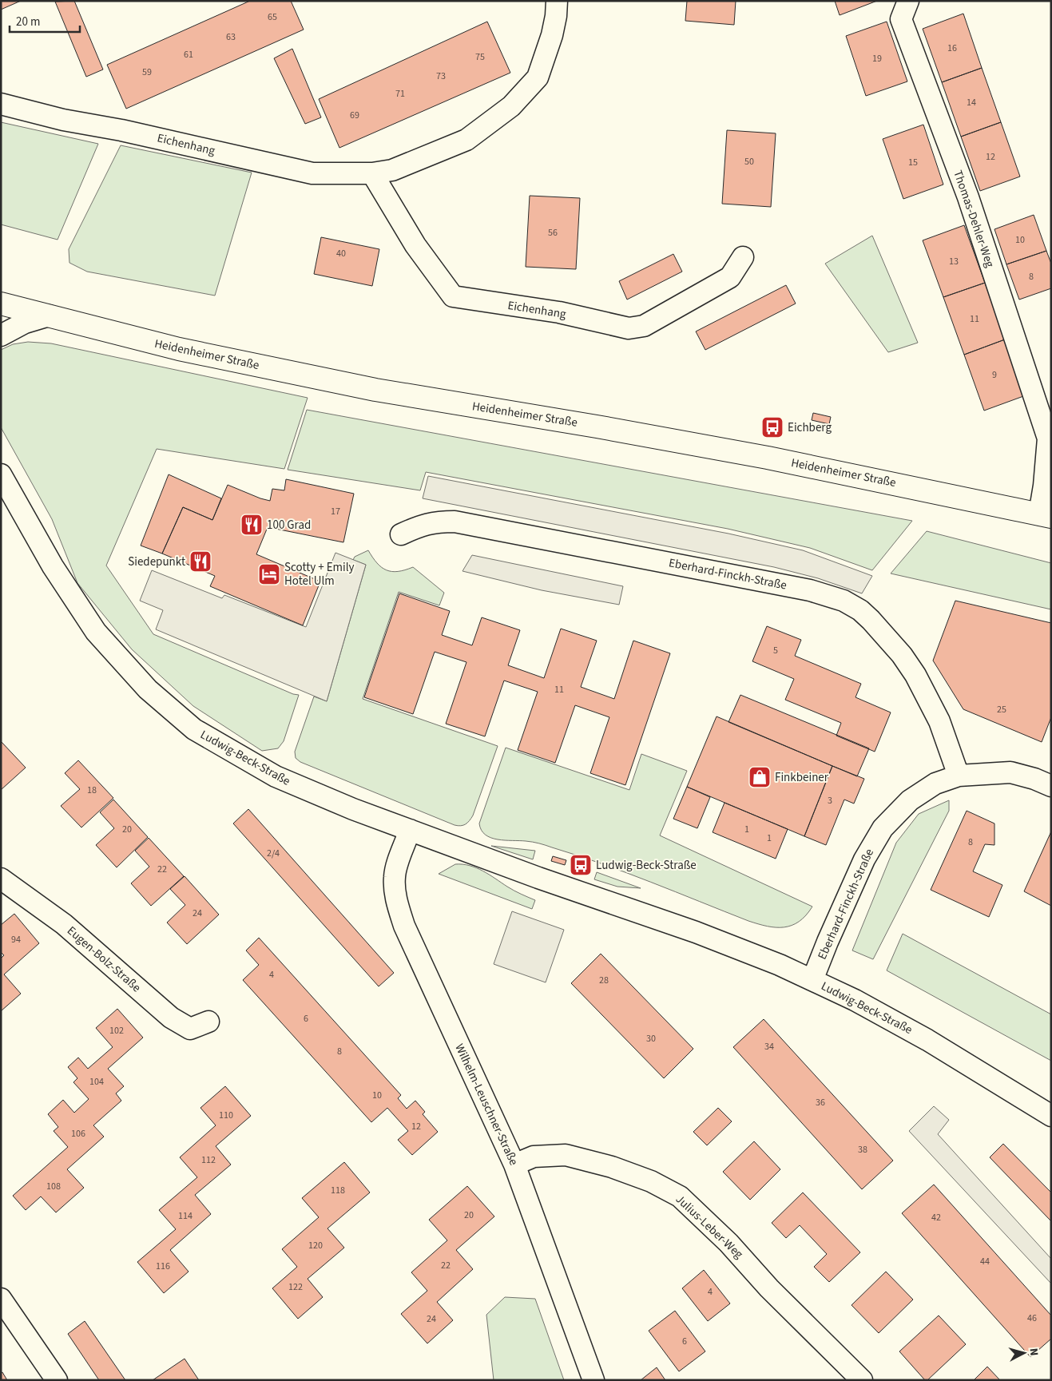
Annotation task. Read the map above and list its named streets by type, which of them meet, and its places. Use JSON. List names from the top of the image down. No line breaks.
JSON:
{"streets":{"main road":["Heidenheimer Straße"],"street":["Eichenhang","Thomas-Dehler-Weg","Eberhard-Finckh-Straße","Ludwig-Beck-Straße","Eugen-Bolz-Straße","Wilhelm-Leuschner-Straße","Julius-Leber-Weg"]},"crossings":[["Thomas-Dehler-Weg","Heidenheimer Straße"],["Eberhard-Finckh-Straße","Ludwig-Beck-Straße"],["Ludwig-Beck-Straße","Wilhelm-Leuschner-Straße"],["Wilhelm-Leuschner-Straße","Julius-Leber-Weg"]],"places":{"bus stop":["Eichberg","Ludwig-Beck-Straße"],"restaurant":["100 Grad","Siedepunkt"],"hotel":["Scotty + Emily Hotel Ulm"],"shop":["Finkbeiner"]},"house_numbers":["65","63","16","61","75","19","59","73","71","14","69","12","50","15","56","10","40","13","8","11","9","17","5","11","25","18","3","20","1","1","8","2/4","22","24","94","4","28","6","102","30","34","8","104","10","36","110","12","106","38","112","108","118","20","114","42","120","44","22","116","122","4","46","24","6"],"scale_bar":"20 m","north":"right"}
